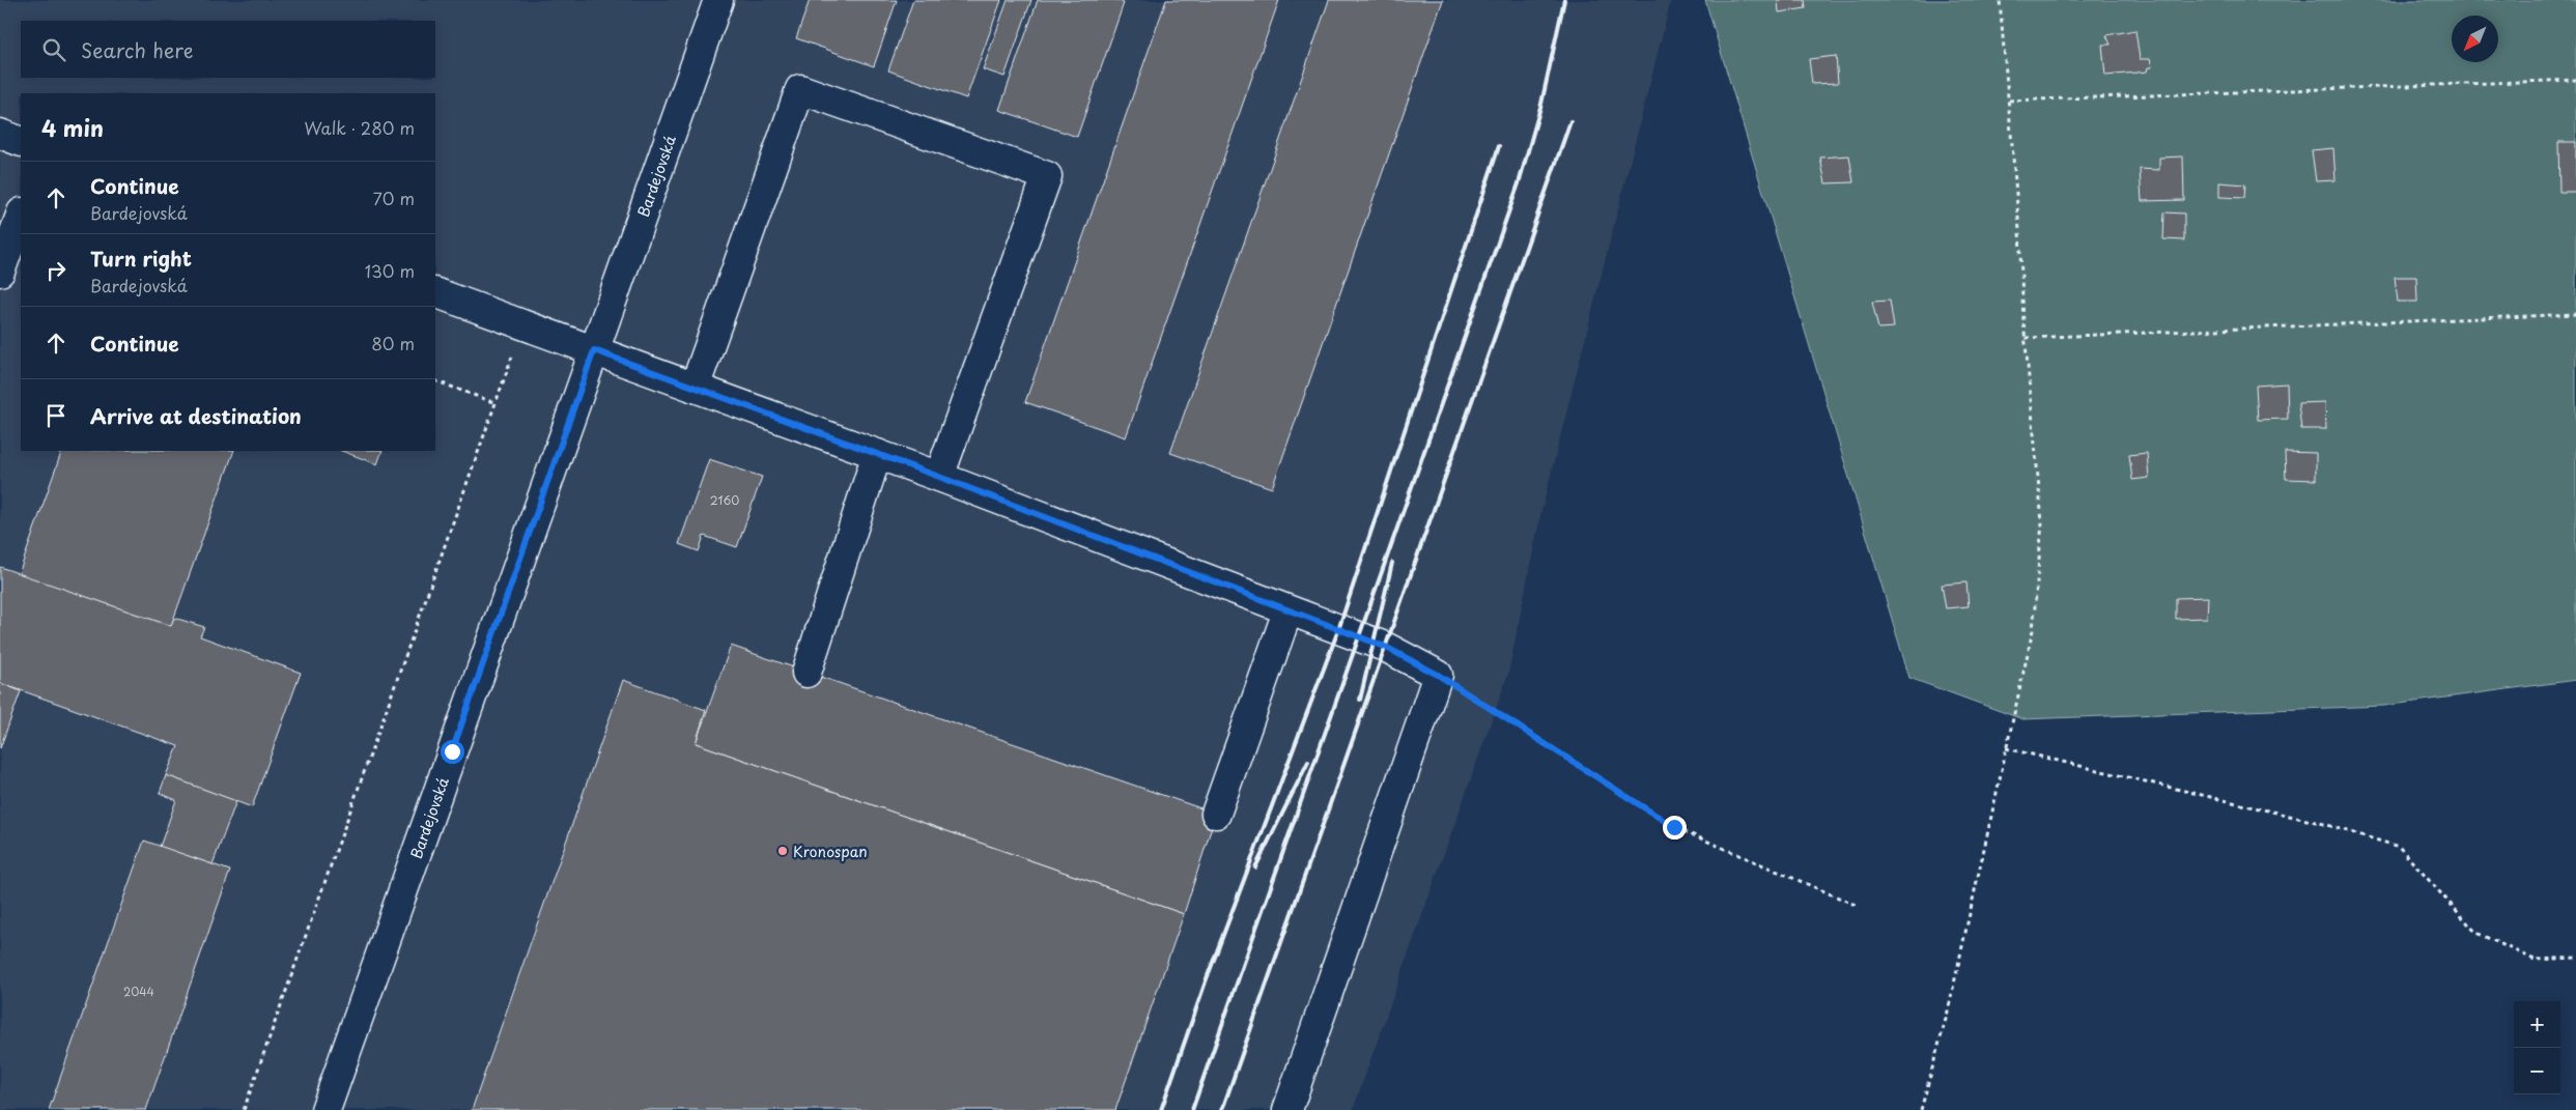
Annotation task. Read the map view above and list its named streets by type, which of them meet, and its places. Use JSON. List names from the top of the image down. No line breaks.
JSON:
{"streets":{"street":["Bardejovská"]},"places":["Kronospan"],"house_numbers":["2160","2044"],"north":"bottom left","page":{"search":"Search here","heading":["4 min","Walk · 280 m"],"list":[["Continue","Bardejovská","70 m"],["Turn right","Bardejovská","130 m"],["Continue","80 m"],"Arrive at destination"],"map_buttons":["+","−"]}}
